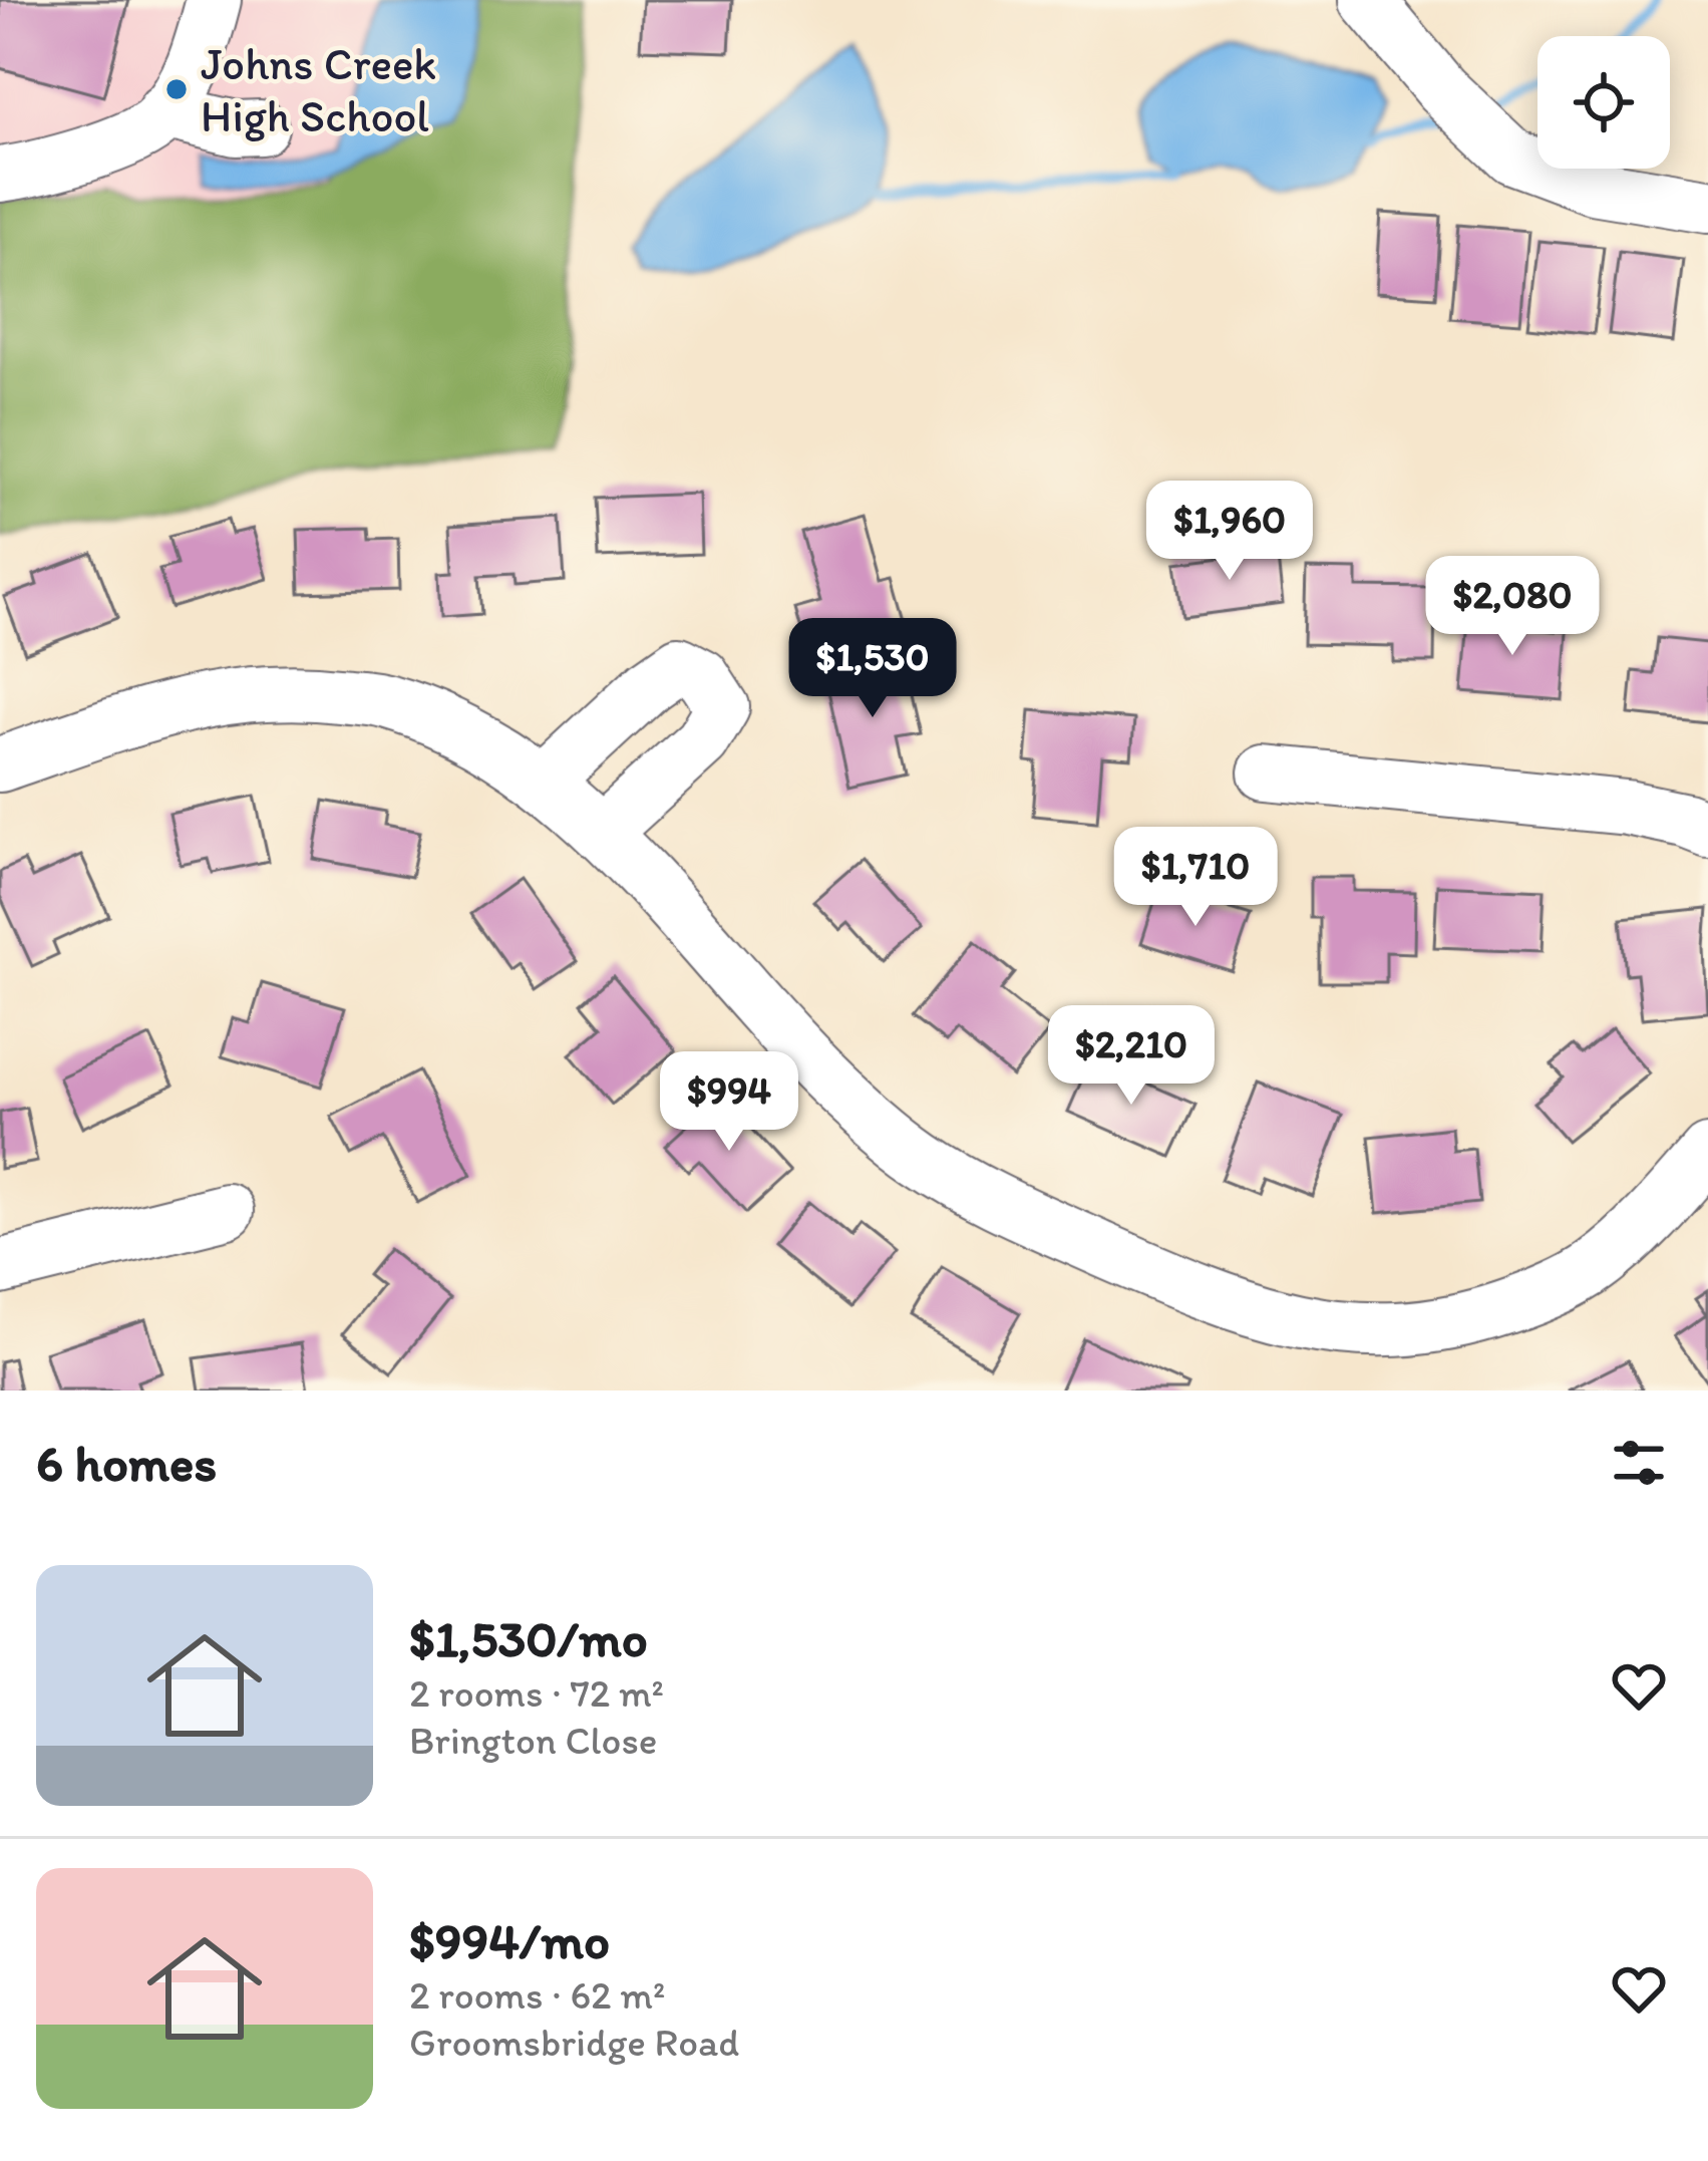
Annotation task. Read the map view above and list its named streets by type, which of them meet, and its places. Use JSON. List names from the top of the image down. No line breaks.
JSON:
{"places":["Johns Creek High School"],"page":{"price":["$1,960","$2,080","$1,530","$1,710","$2,210","$994"],"heading":"6 homes","list":[{"name":"$1,530/mo","note":"2 rooms · 72 m² · Brington Close"},{"name":"$994/mo","note":"2 rooms · 62 m² · Groomsbridge Road"}]}}
